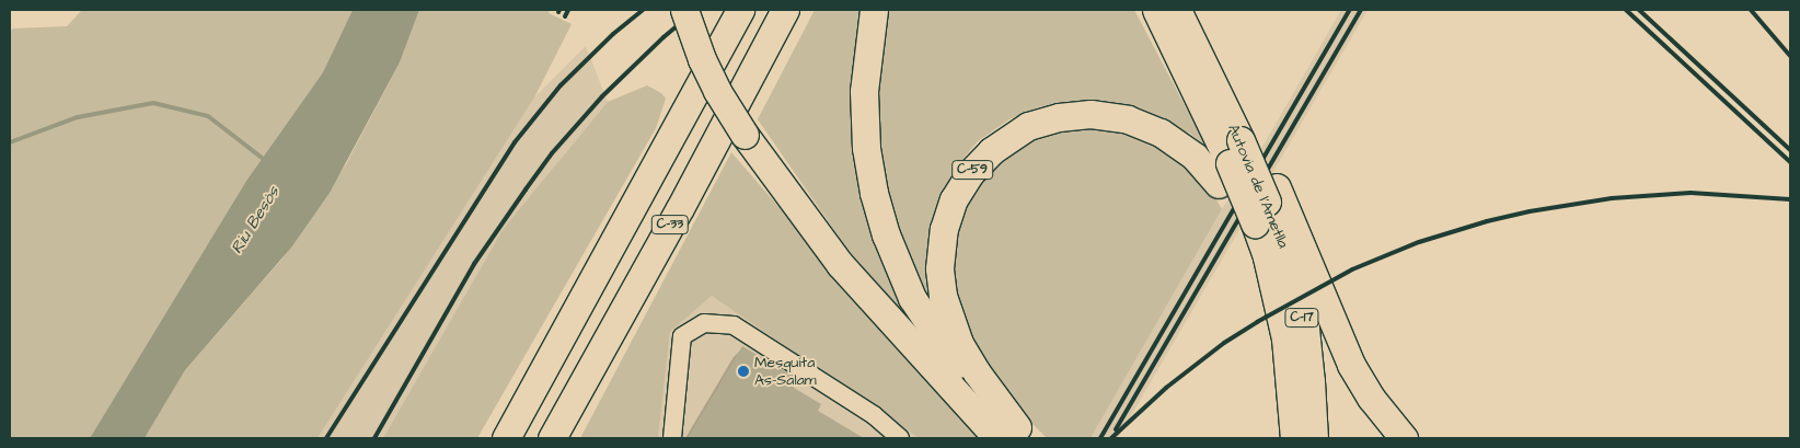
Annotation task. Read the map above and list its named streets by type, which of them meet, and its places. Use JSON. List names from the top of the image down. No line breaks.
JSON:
{"streets":{"highway":["C-59","Autovia de l'Ametlla","C-33","C-17"]},"crossings":[["C-59","Autovia de l'Ametlla"],["C-59","C-17"],["Autovia de l'Ametlla","C-17"]],"water":["Riu Besòs"],"places":["Mesquita As-Salam"]}
